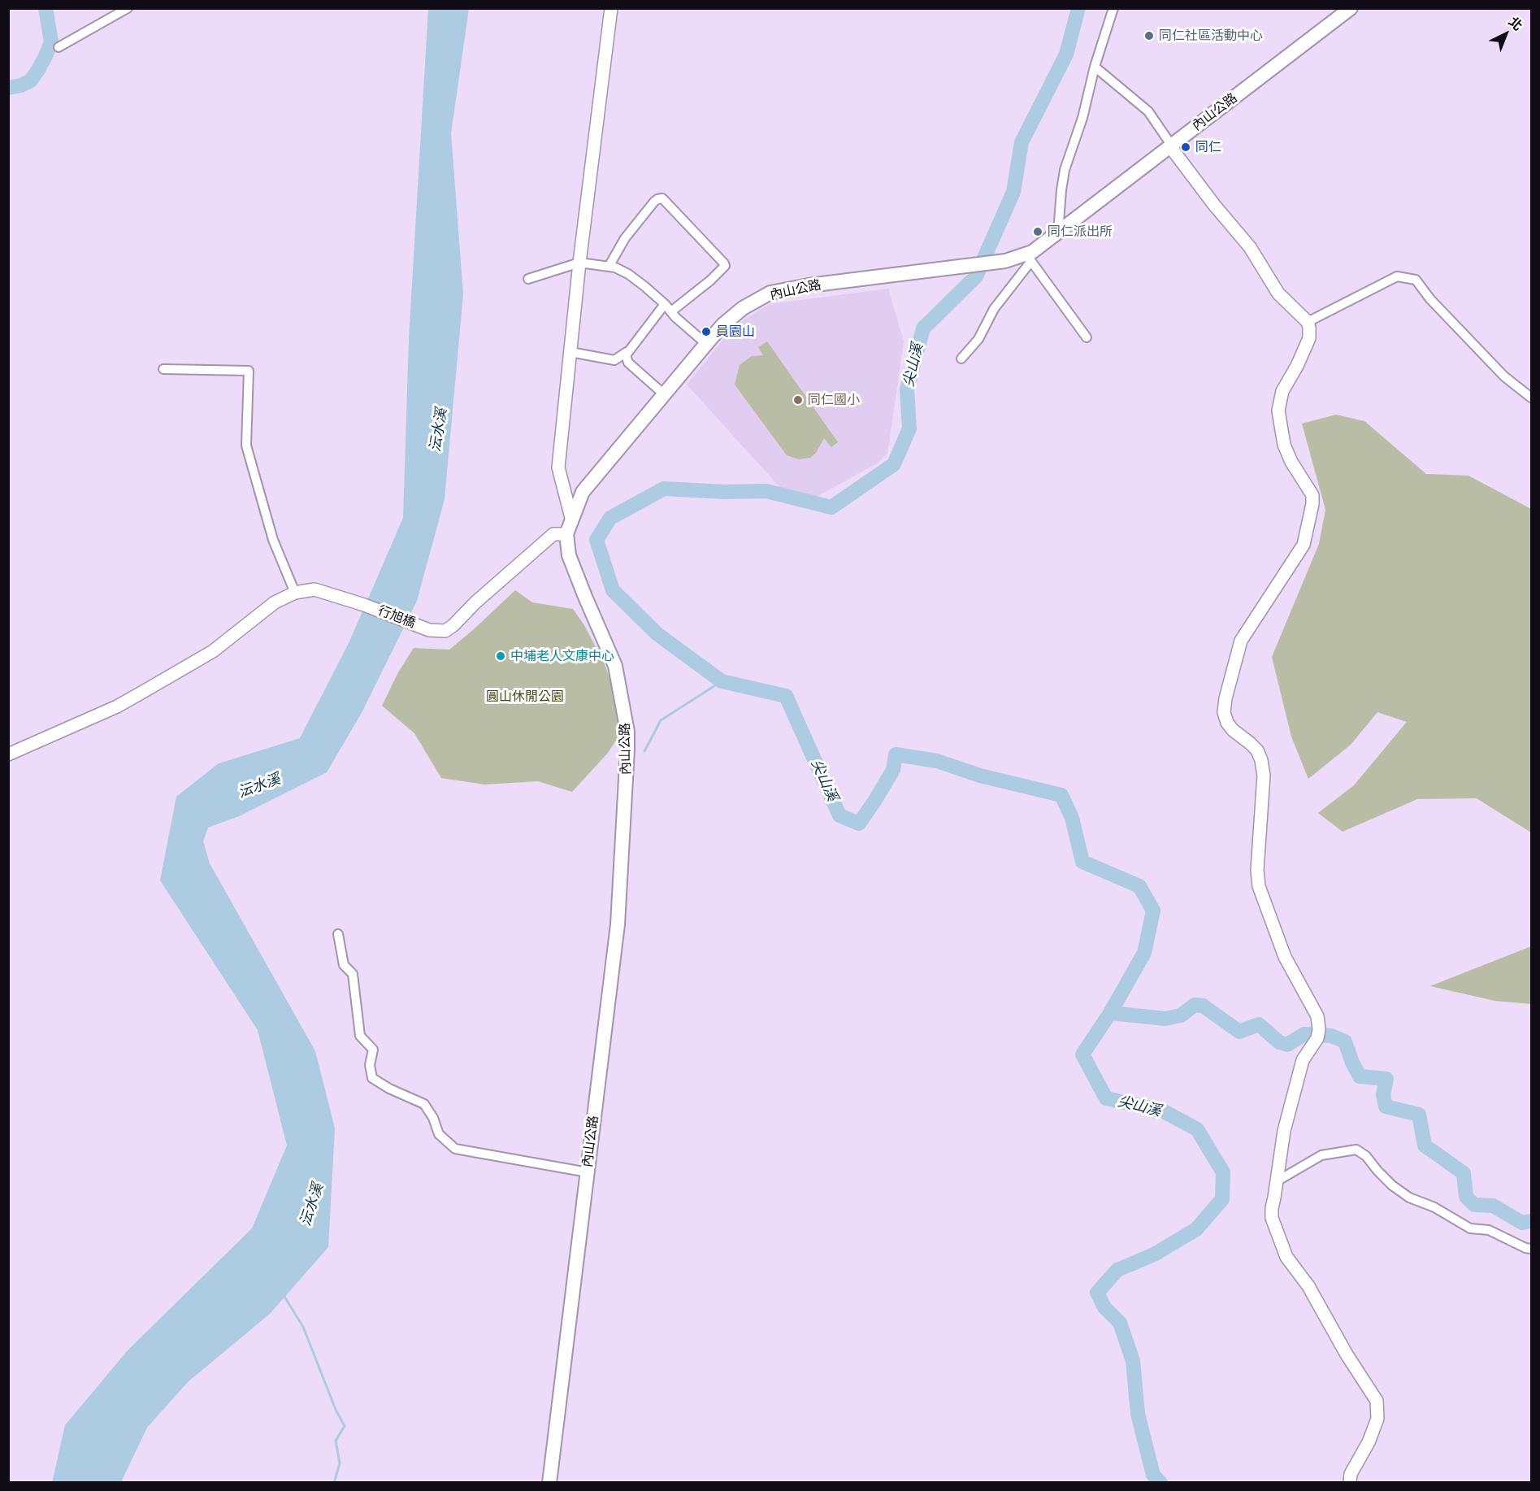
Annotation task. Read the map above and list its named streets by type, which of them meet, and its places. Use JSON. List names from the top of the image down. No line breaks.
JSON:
{"streets":{"main road":["內山公路"],"street":["行旭橋"]},"crossings":[["內山公路","行旭橋"]],"water":["尖山溪","沄水溪"],"parks":["圓山休閒公園"],"places":["同仁社區活動中心","同仁","同仁派出所","員園山","同仁國小","中埔老人文康中心"],"north":"top right"}
